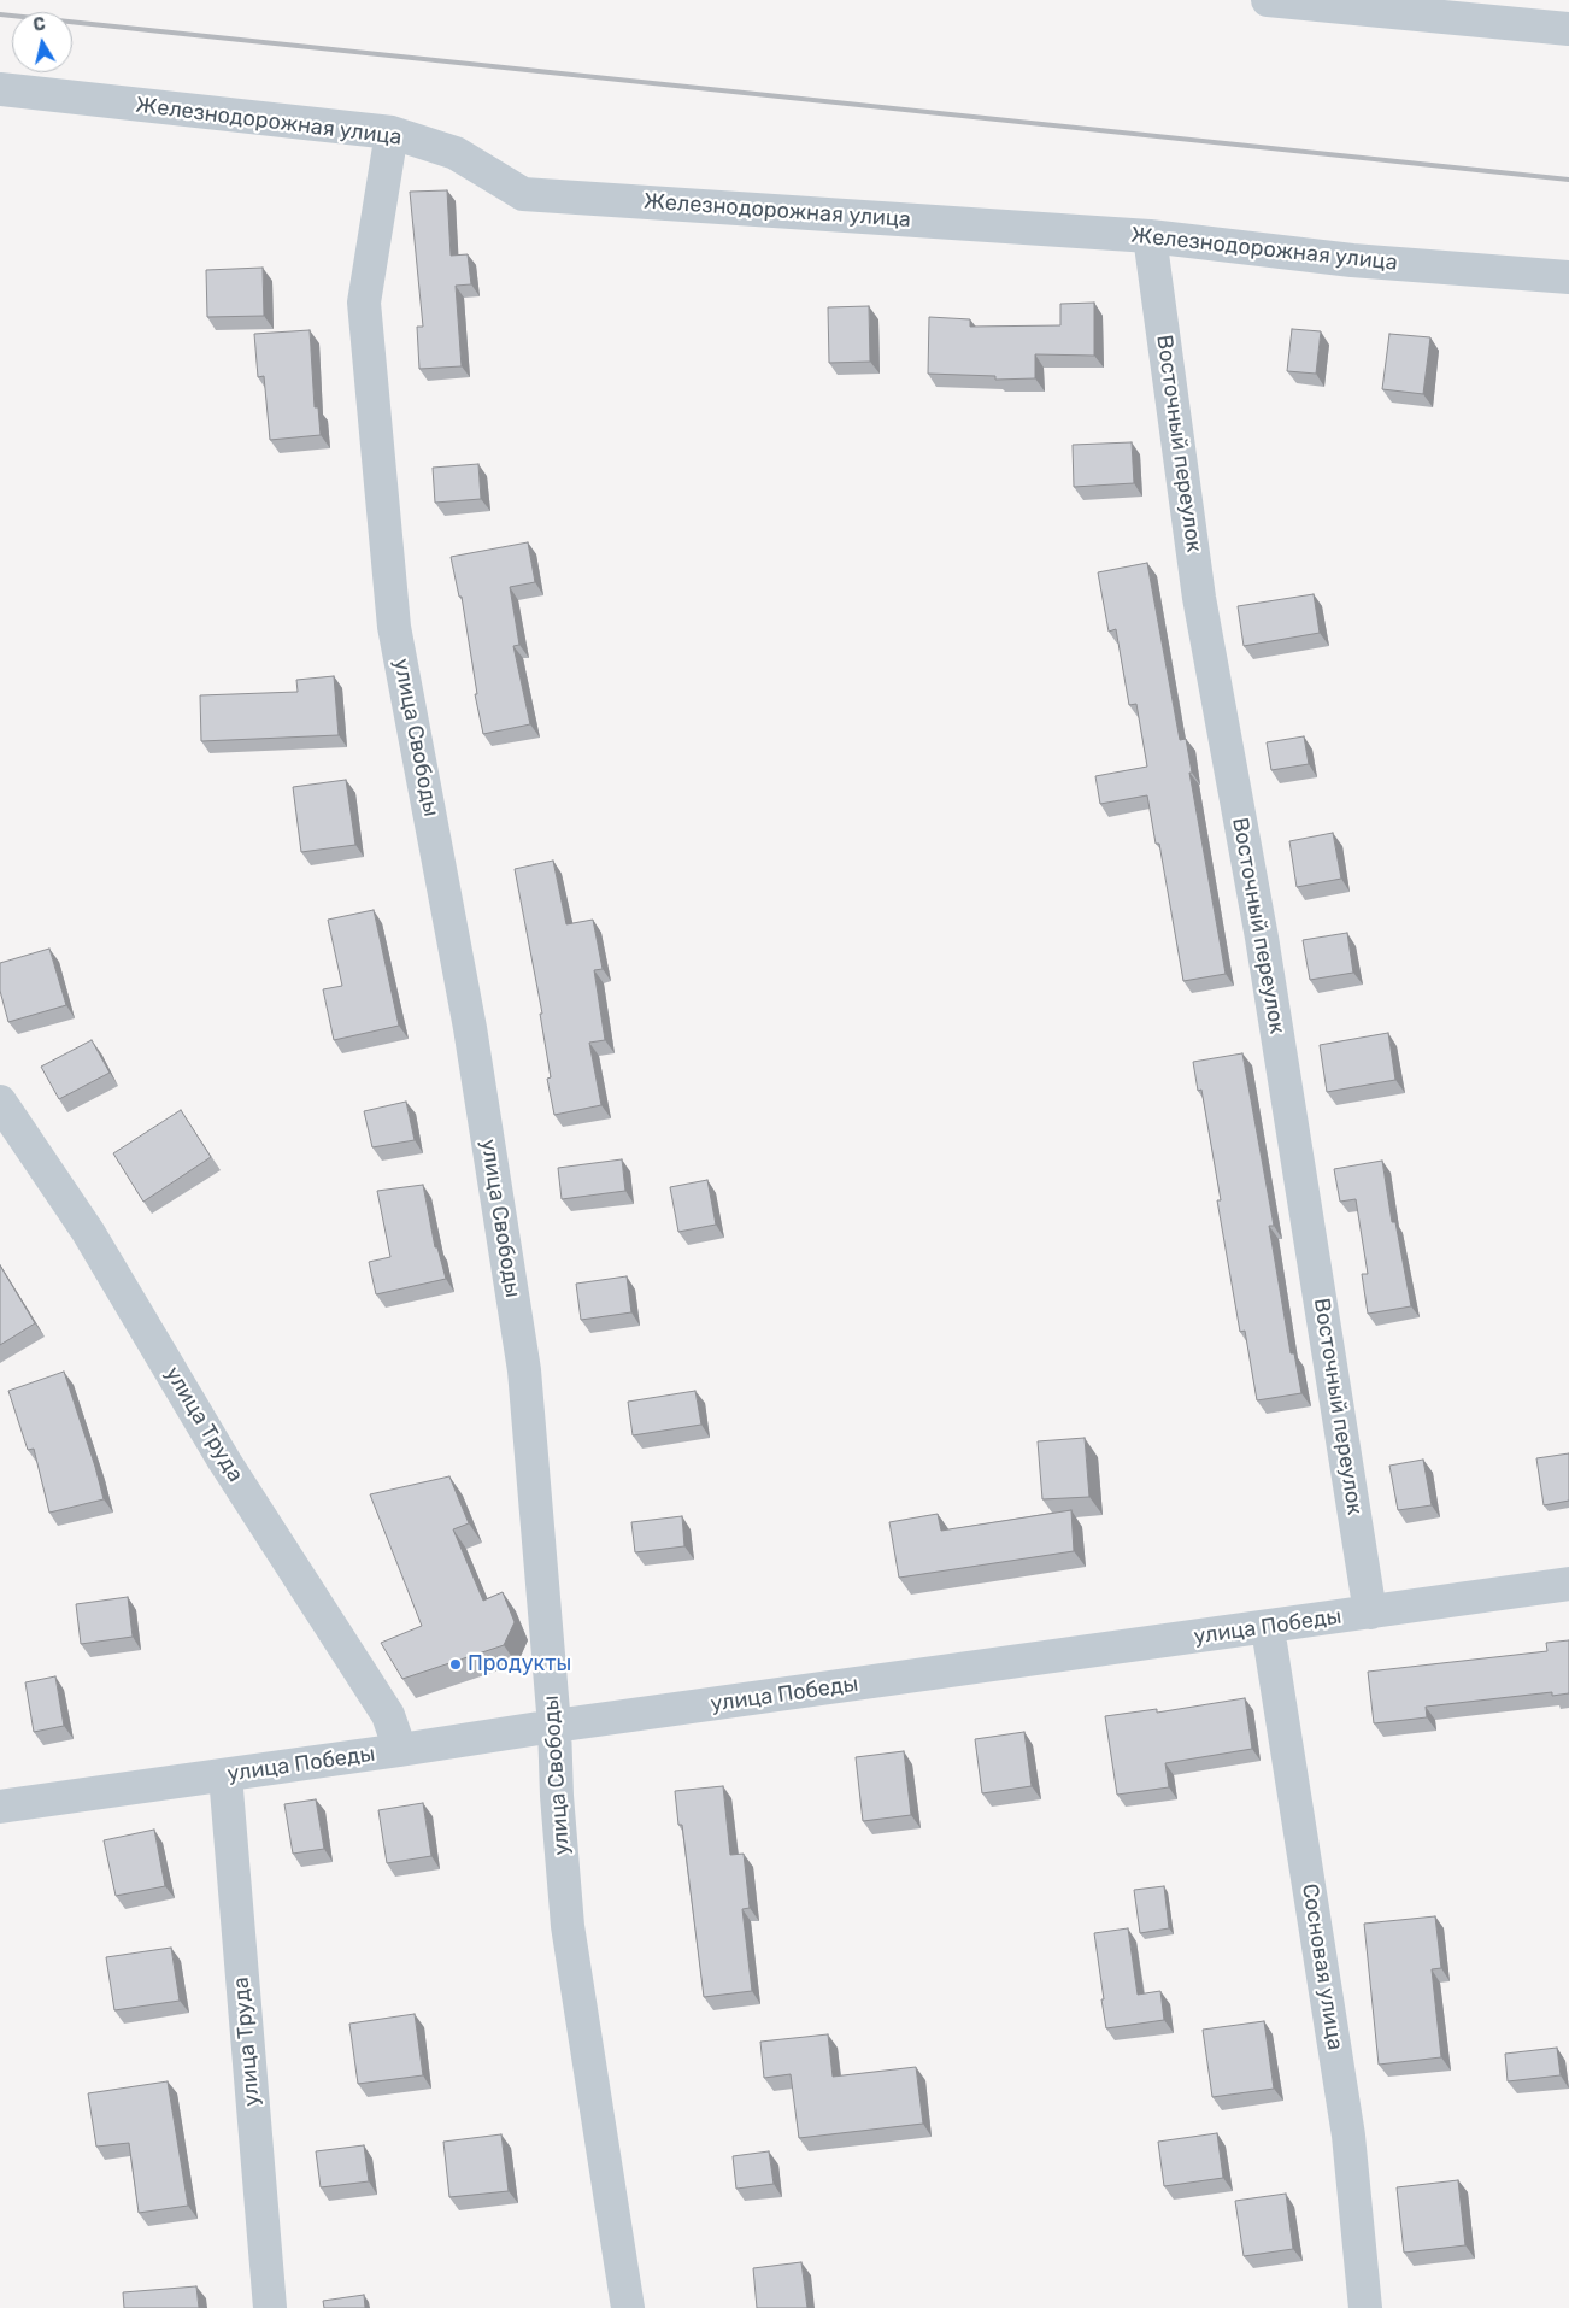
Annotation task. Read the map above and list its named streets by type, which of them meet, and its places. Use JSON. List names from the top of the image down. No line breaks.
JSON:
{"streets":{"street":["Железнодорожная улица","Восточный переулок","улица Свободы","улица Труда","улица Победы","Сосновая улица"]},"crossings":[["Железнодорожная улица","Восточный переулок"],["Железнодорожная улица","улица Свободы"],["Восточный переулок","улица Победы"],["улица Свободы","улица Победы"],["улица Труда","улица Победы"],["улица Победы","Сосновая улица"]],"places":["Продукты"],"north":"top"}
